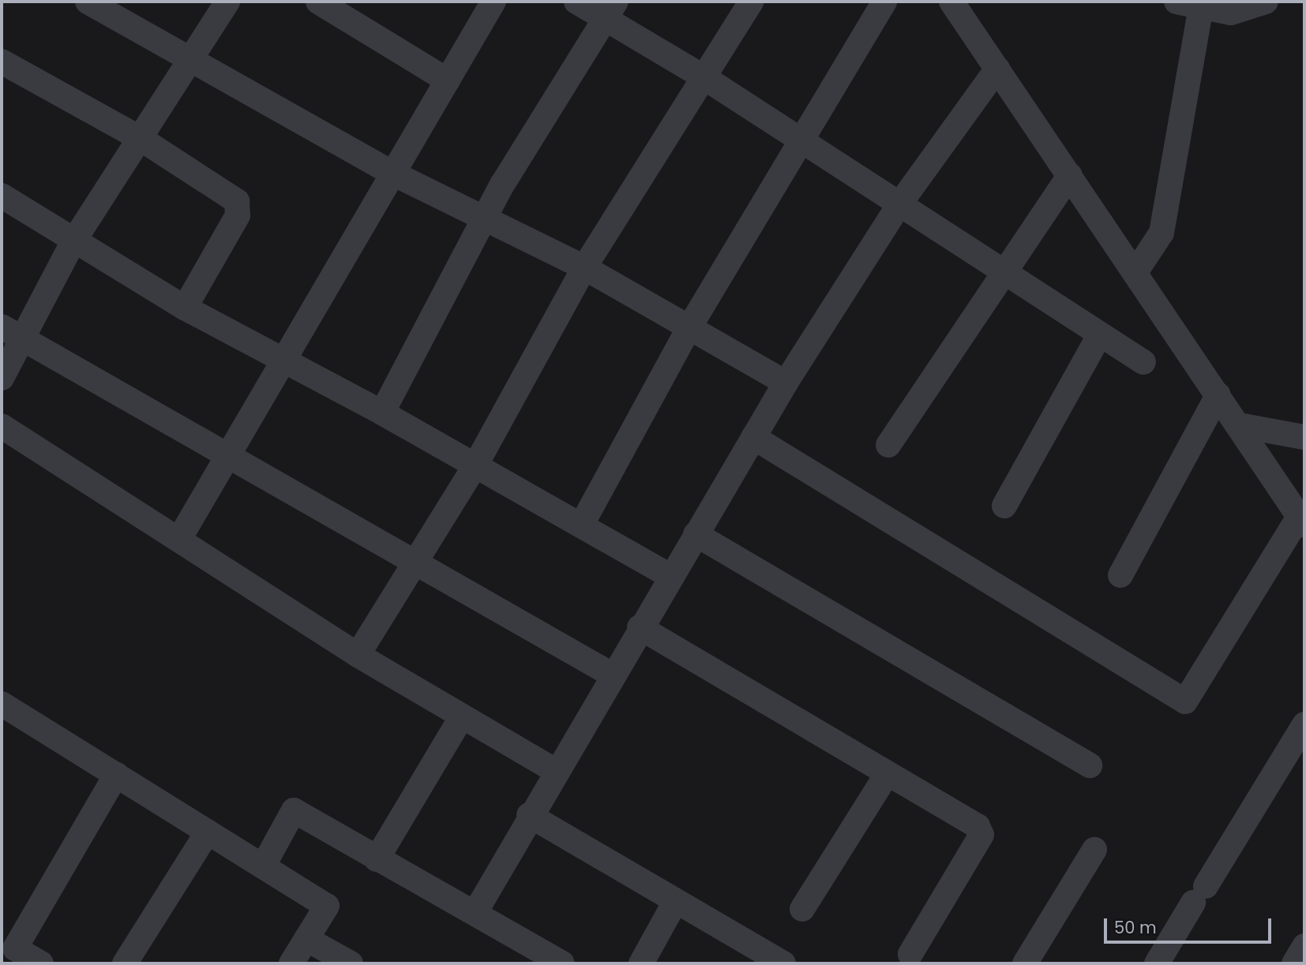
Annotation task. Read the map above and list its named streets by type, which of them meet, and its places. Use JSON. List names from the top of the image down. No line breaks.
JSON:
{"scale_bar":"50 m"}
